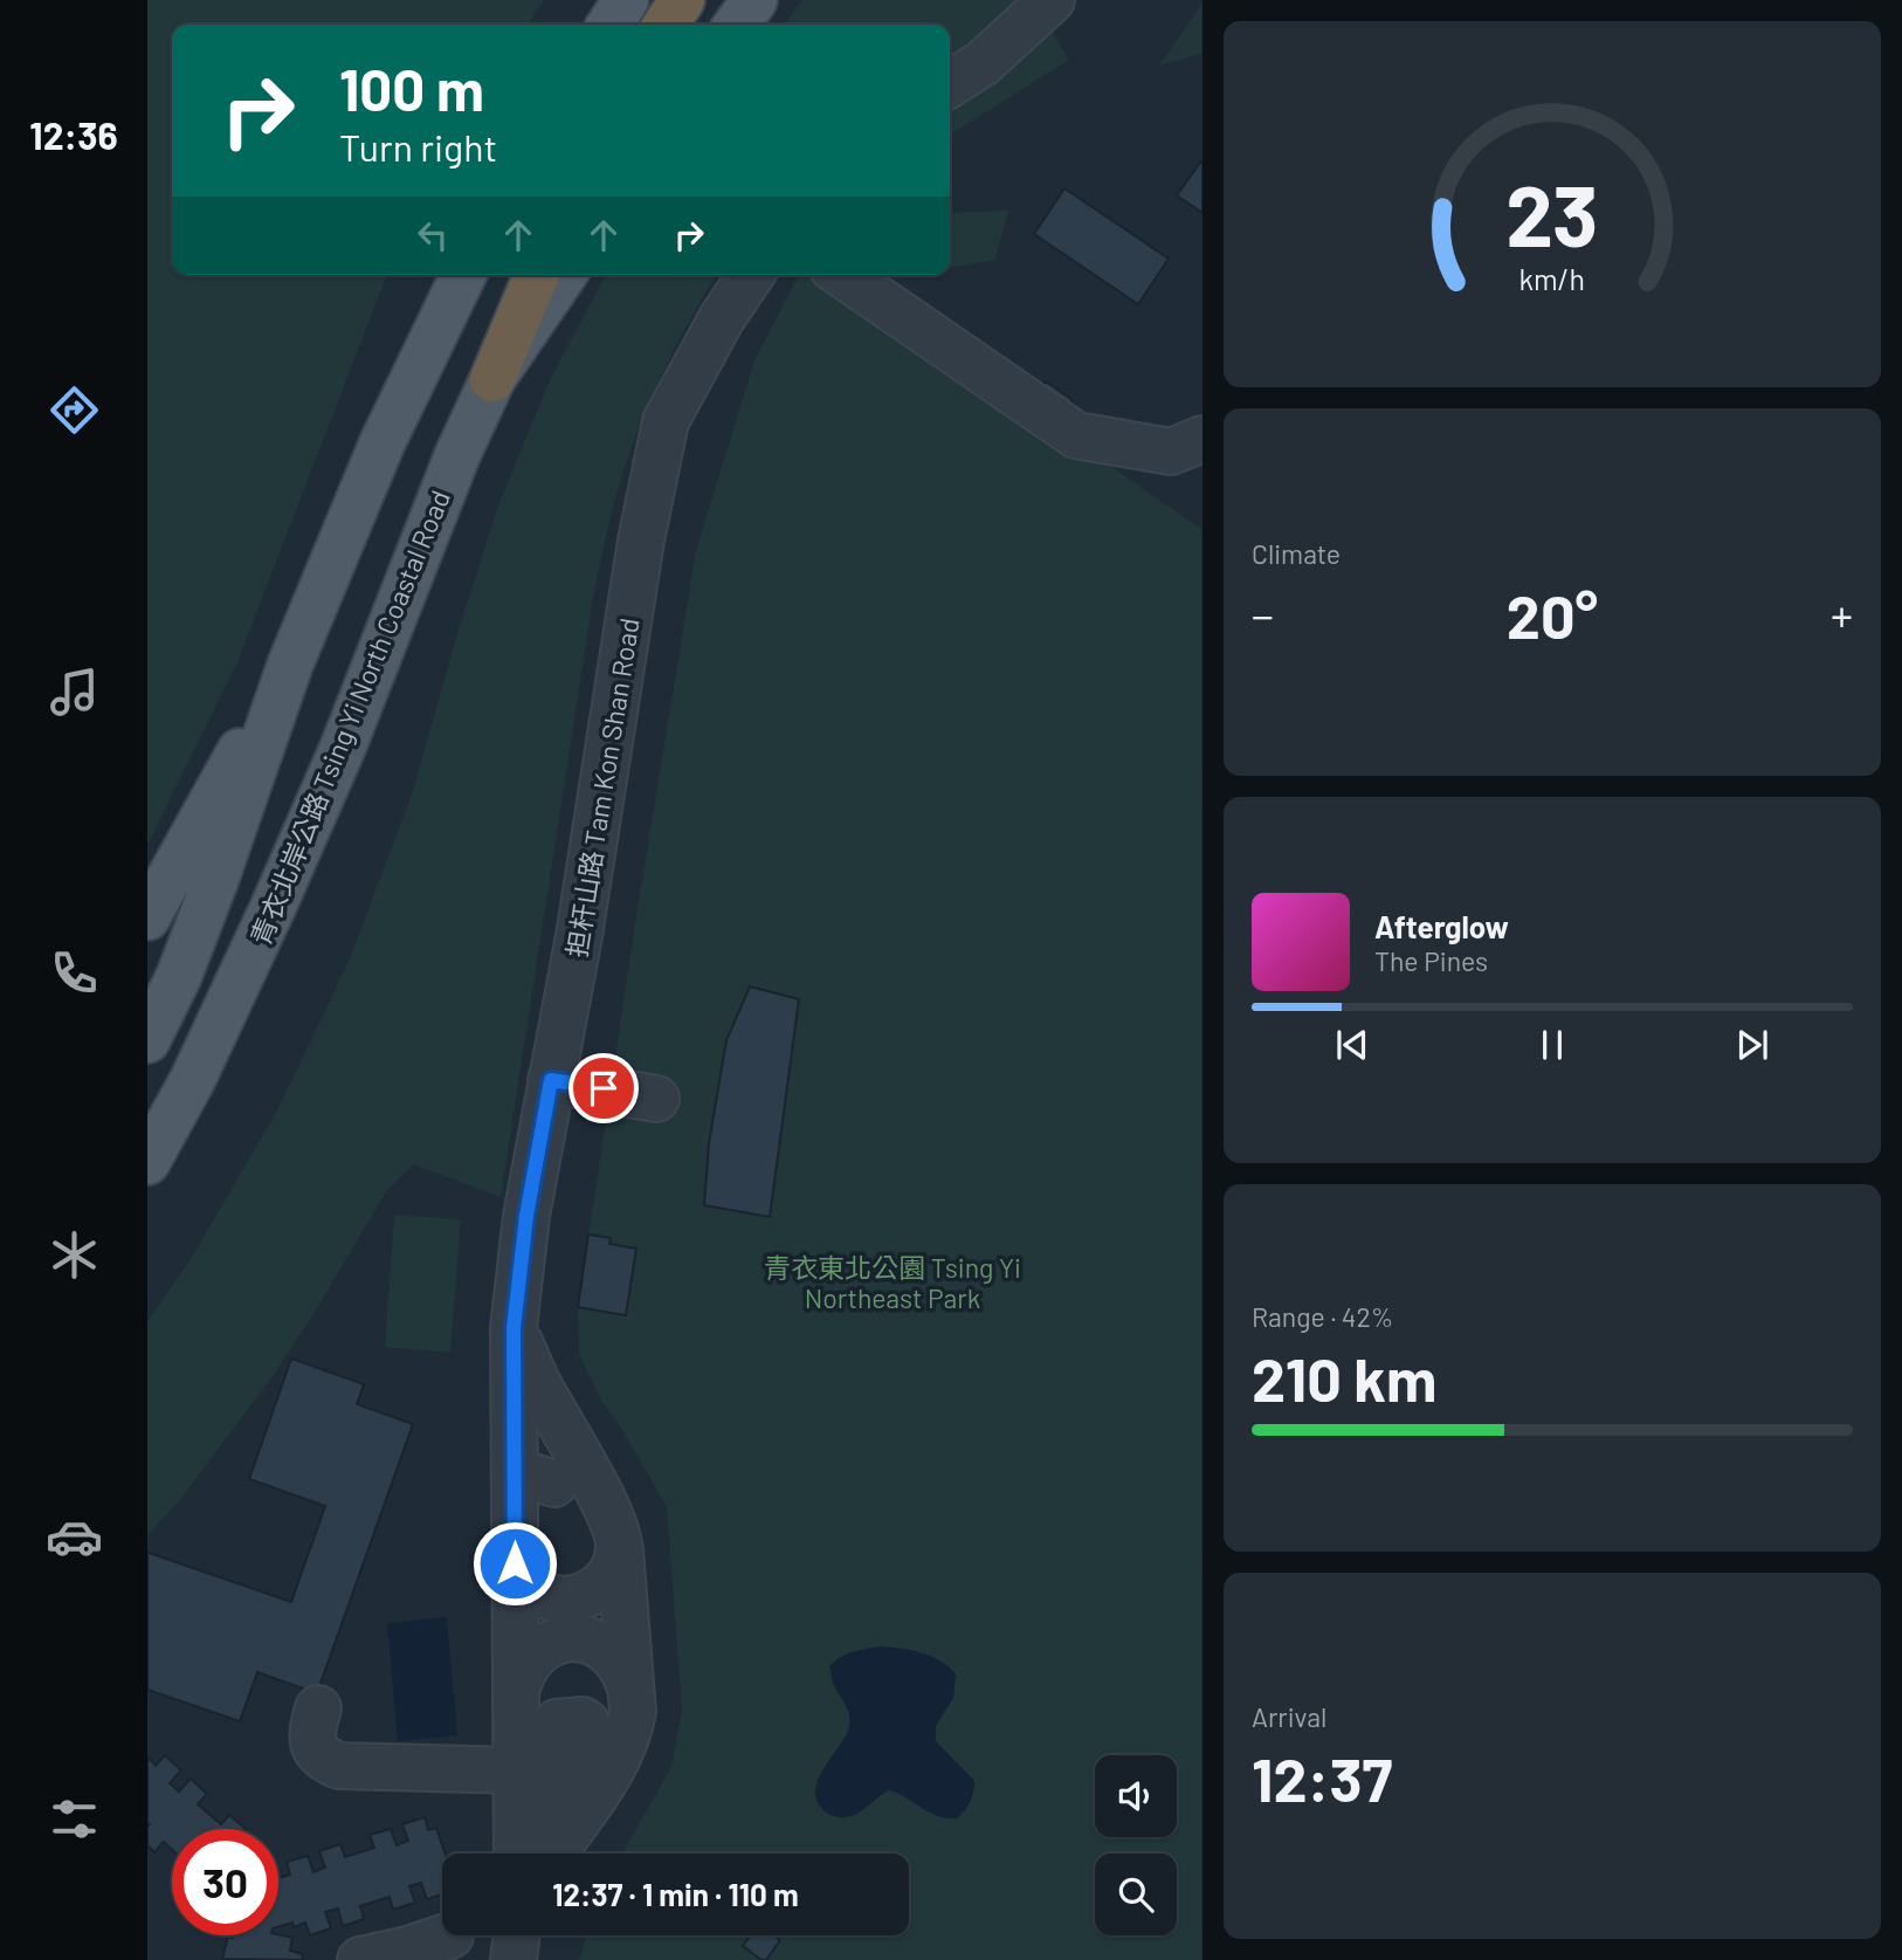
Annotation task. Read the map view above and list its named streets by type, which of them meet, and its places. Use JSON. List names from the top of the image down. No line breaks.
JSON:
{"streets":{"highway":["青衣北岸公路 Tsing Yi North Coastal Road"],"street":["担杆山路 Tam Kon Shan Road"]},"parks":["青衣東北公園 Tsing Yi Northeast Park"],"page":{"tabs":"12:36","turn":["100 m","Turn right"],"tile":["Climate",["Range · 42%","210 km"],["Arrival","12:37"]],"heat":["−","20°","+"],"song":["Afterglow","The Pines"],"limit":"30","trip":"12:37 · 1 min · 110 m","gauge":["23","km/h"]}}
